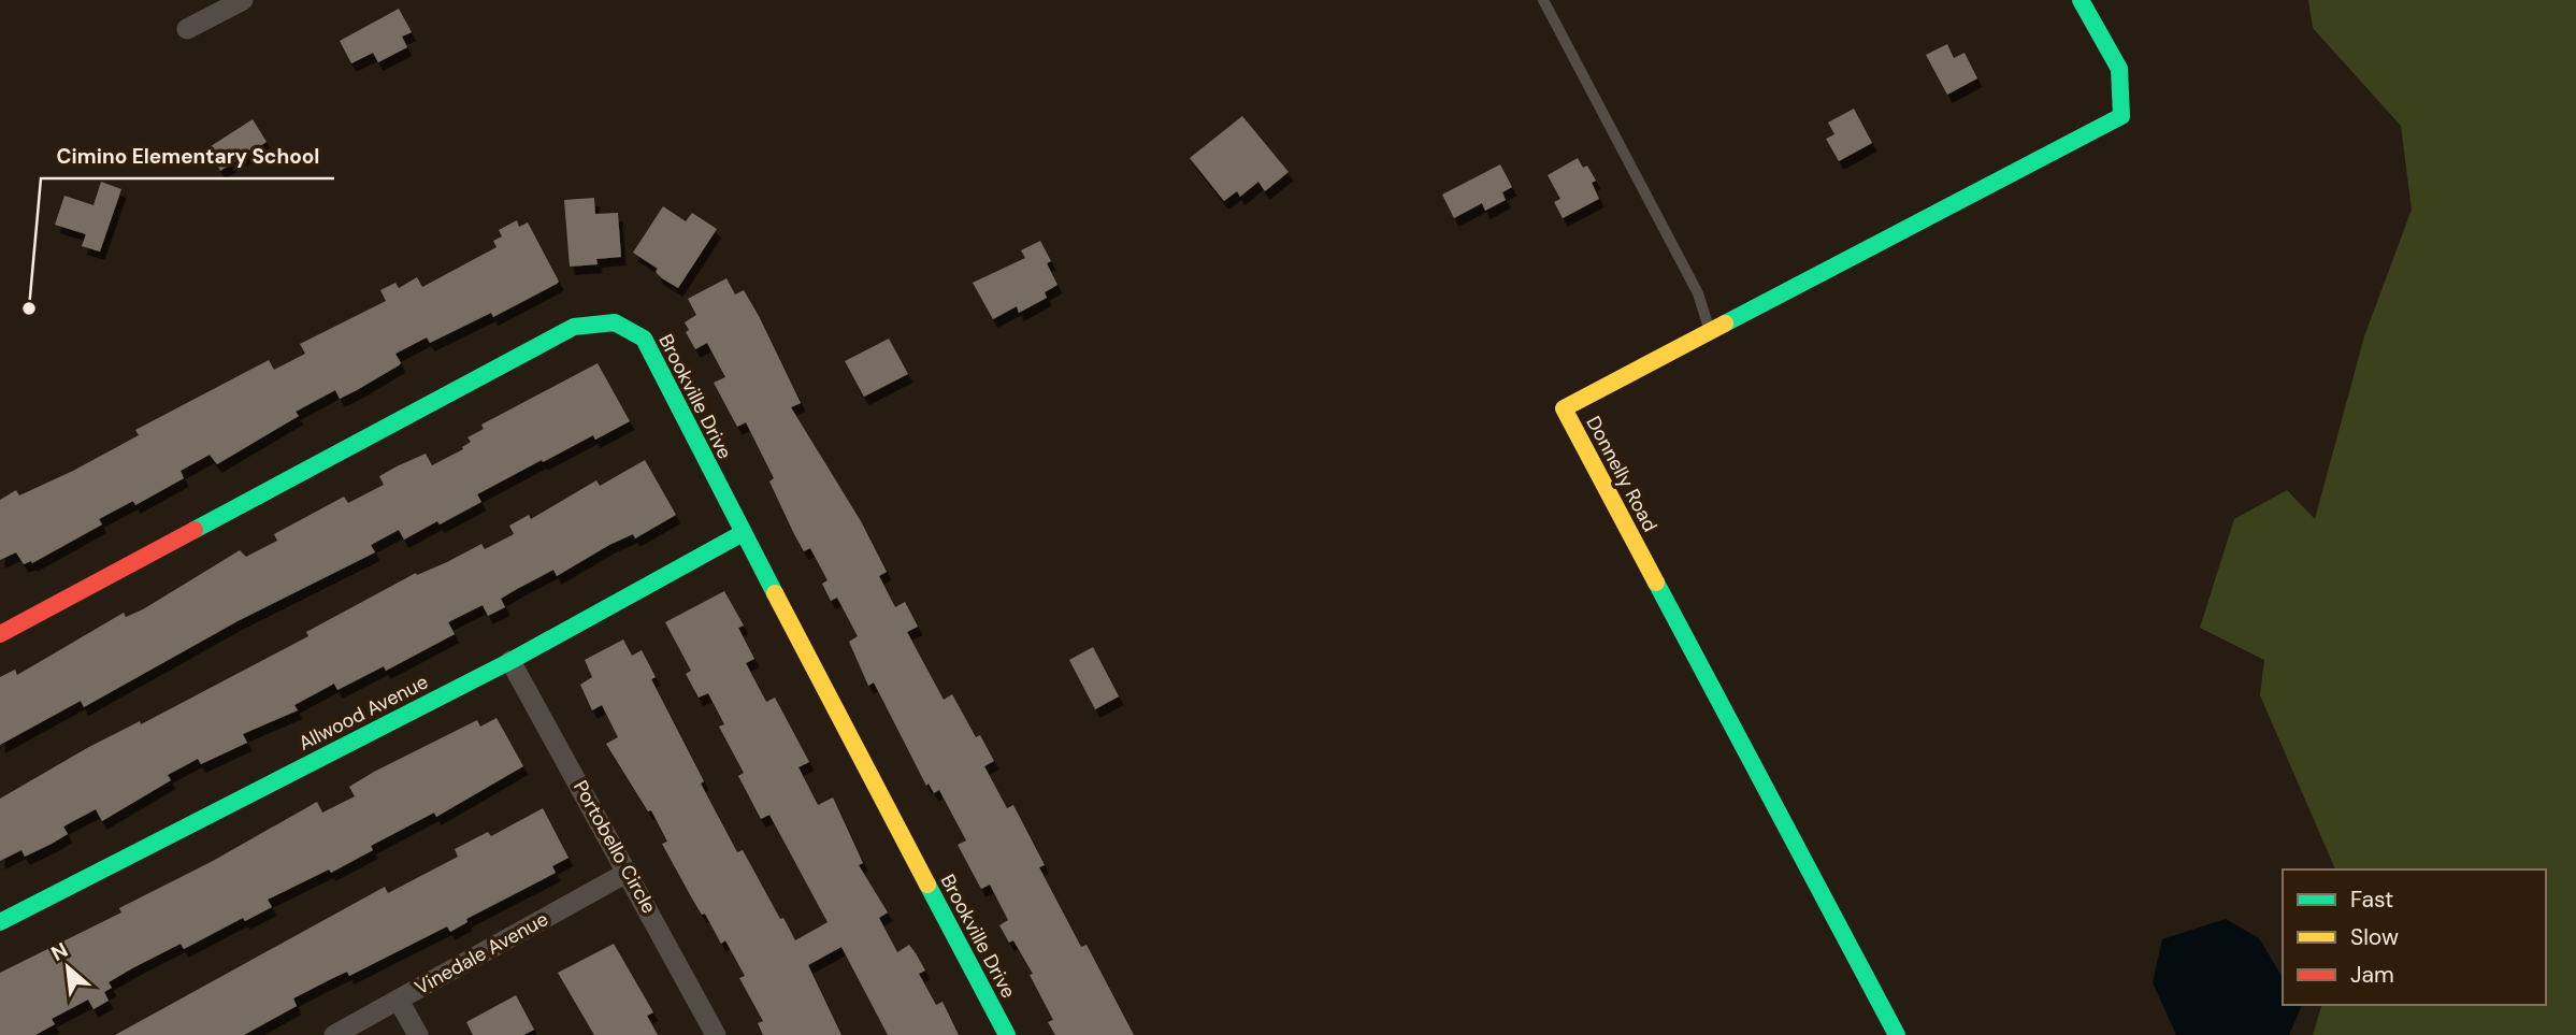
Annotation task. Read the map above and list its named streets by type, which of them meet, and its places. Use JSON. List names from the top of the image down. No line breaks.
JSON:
{"streets":{"street":["Brookville Drive","Donnelly Road","Allwood Avenue","Portobello Circle","Vinedale Avenue"]},"crossings":[["Brookville Drive","Allwood Avenue"],["Allwood Avenue","Portobello Circle"],["Portobello Circle","Vinedale Avenue"]],"places":["Cimino Elementary School"],"legend":["Fast","Slow","Jam"],"north":"top left"}
